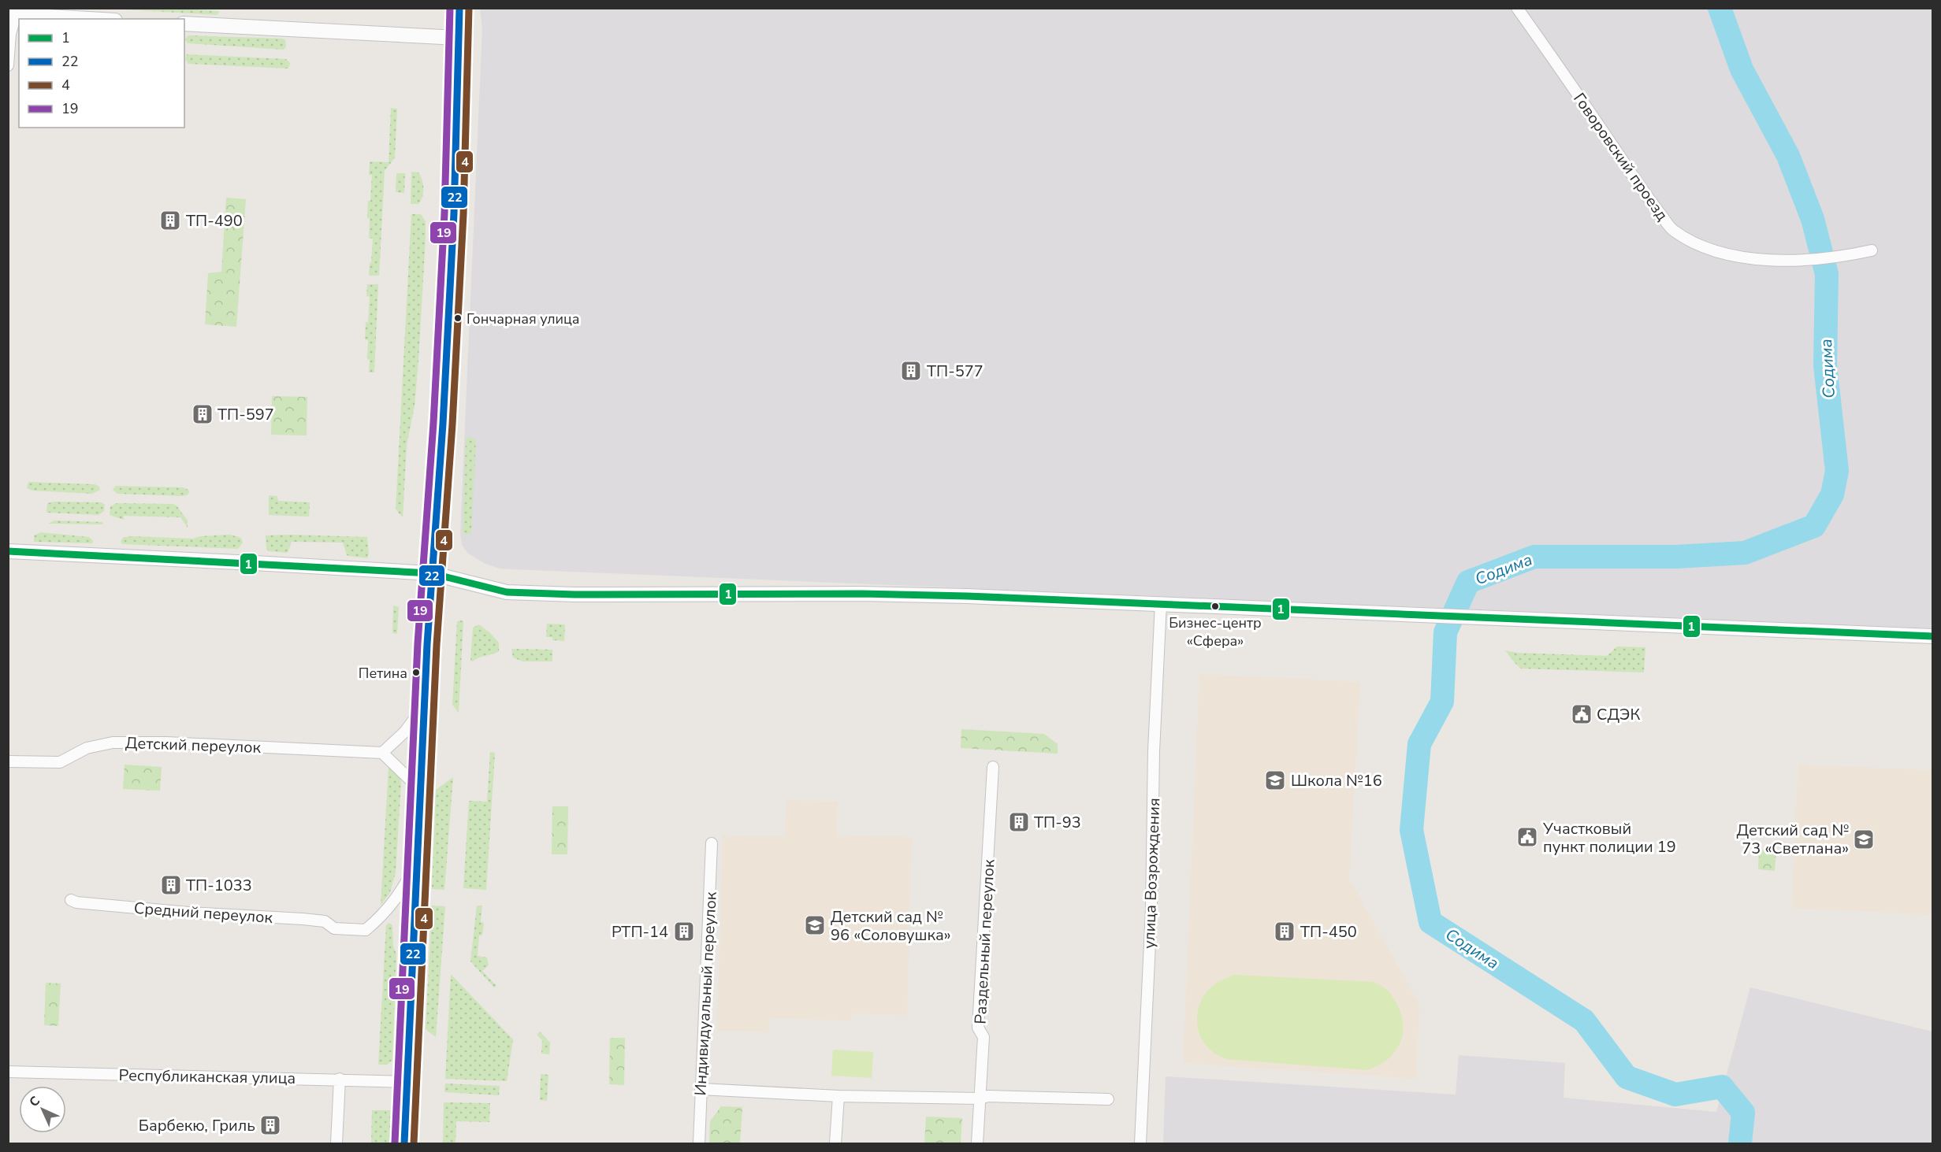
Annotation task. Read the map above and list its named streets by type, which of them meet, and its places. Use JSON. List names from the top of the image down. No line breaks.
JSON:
{"streets":{"street":["Говоровский проезд","Детский переулок","улица Возрождения","Средний переулок","Раздельный переулок","Индивидуальный переулок","Республиканская улица"]},"water":["Содима"],"places":{"building":["ТП-490","ТП-577","ТП-597","ТП-93","ТП-1033","РТП-14","ТП-450","Барбекю, Гриль"],"other":["Гончарная улица","Бизнес-центр «Сфера»","Петина"],"public building":["СДЭК","Участковый пункт полиции 19"],"school or university":["Школа №16","Детский сад № 73 «Светлана»","Детский сад № 96 «Соловушка»"]},"lines":["transit line 22","transit line 4","transit line 19","transit line 1"],"legend":["1","22","4","19"],"north":"top left"}
